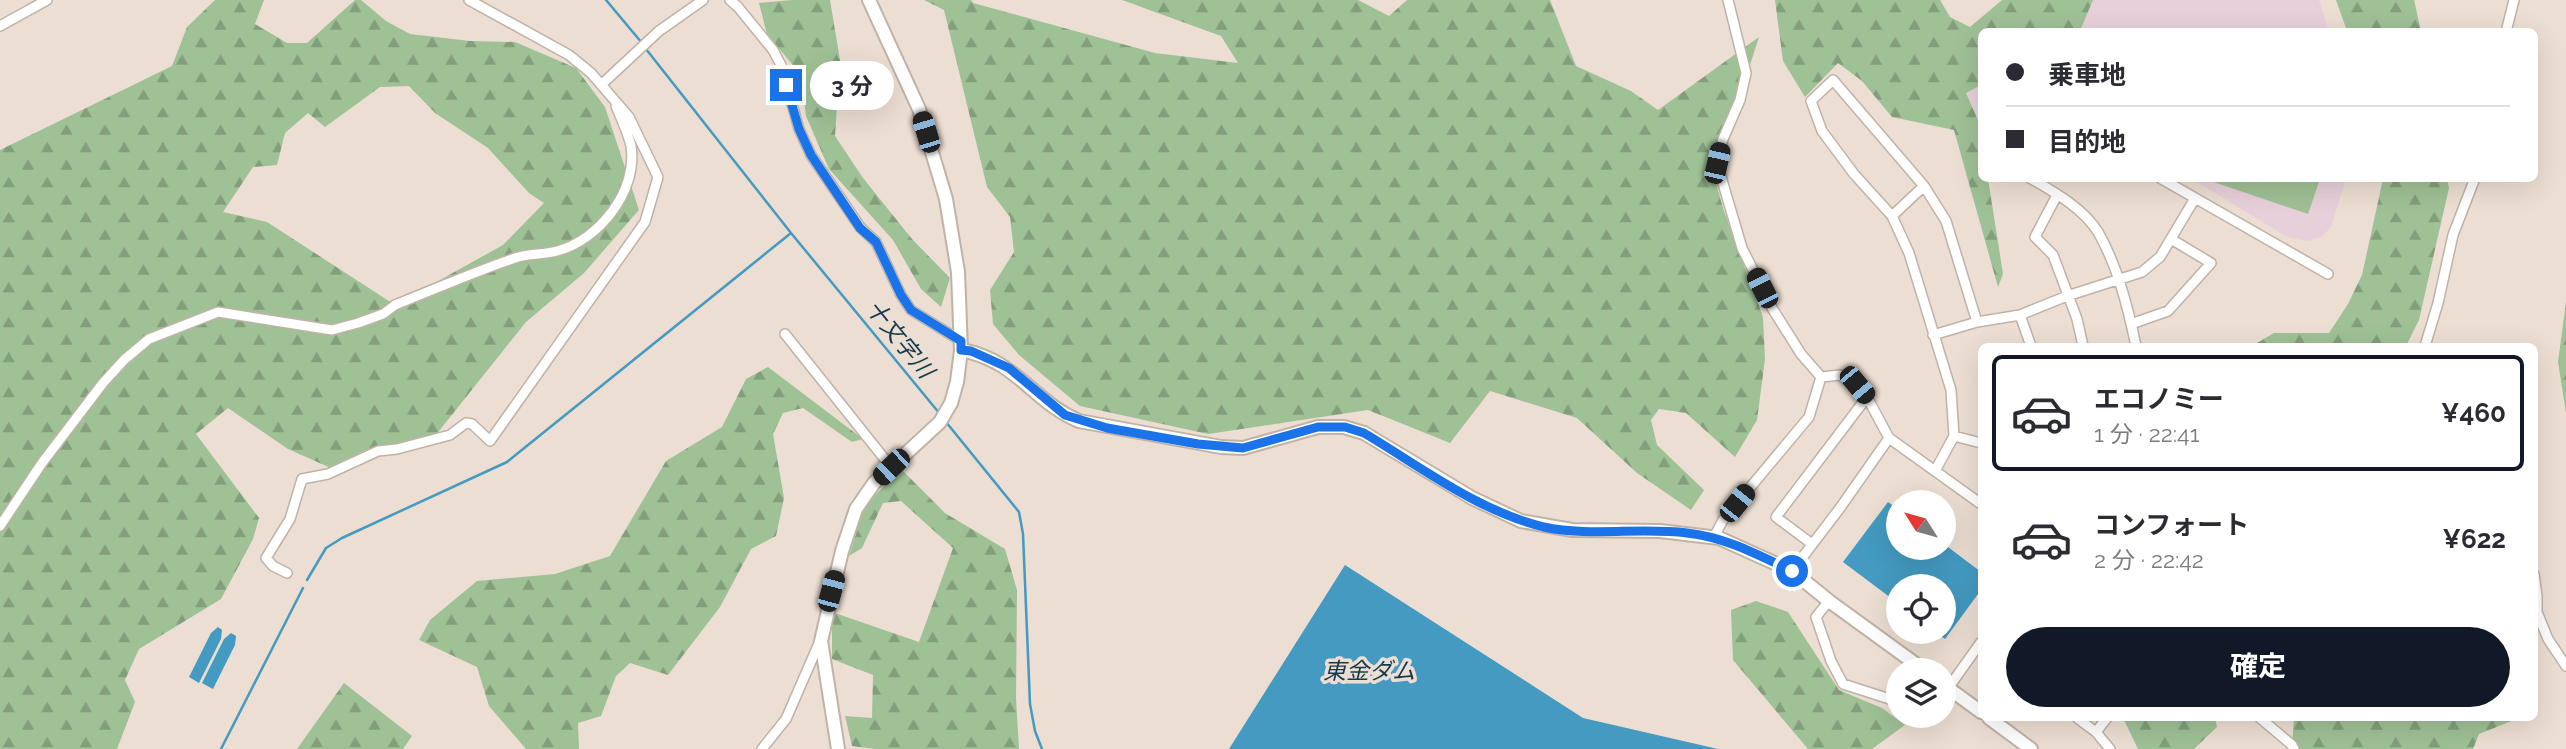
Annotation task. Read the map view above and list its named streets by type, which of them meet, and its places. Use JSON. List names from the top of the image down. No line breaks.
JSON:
{"water":["十文字川","東金ダム"],"north":"top left","page":{"banner":["乗車地","目的地"],"bubble":"3 分","list":[{"name":"エコノミー","note":"1 分 · 22:41","value":"¥460"},{"name":"コンフォート","note":"2 分 · 22:42","value":"¥622"}],"buttons":"確定"}}
